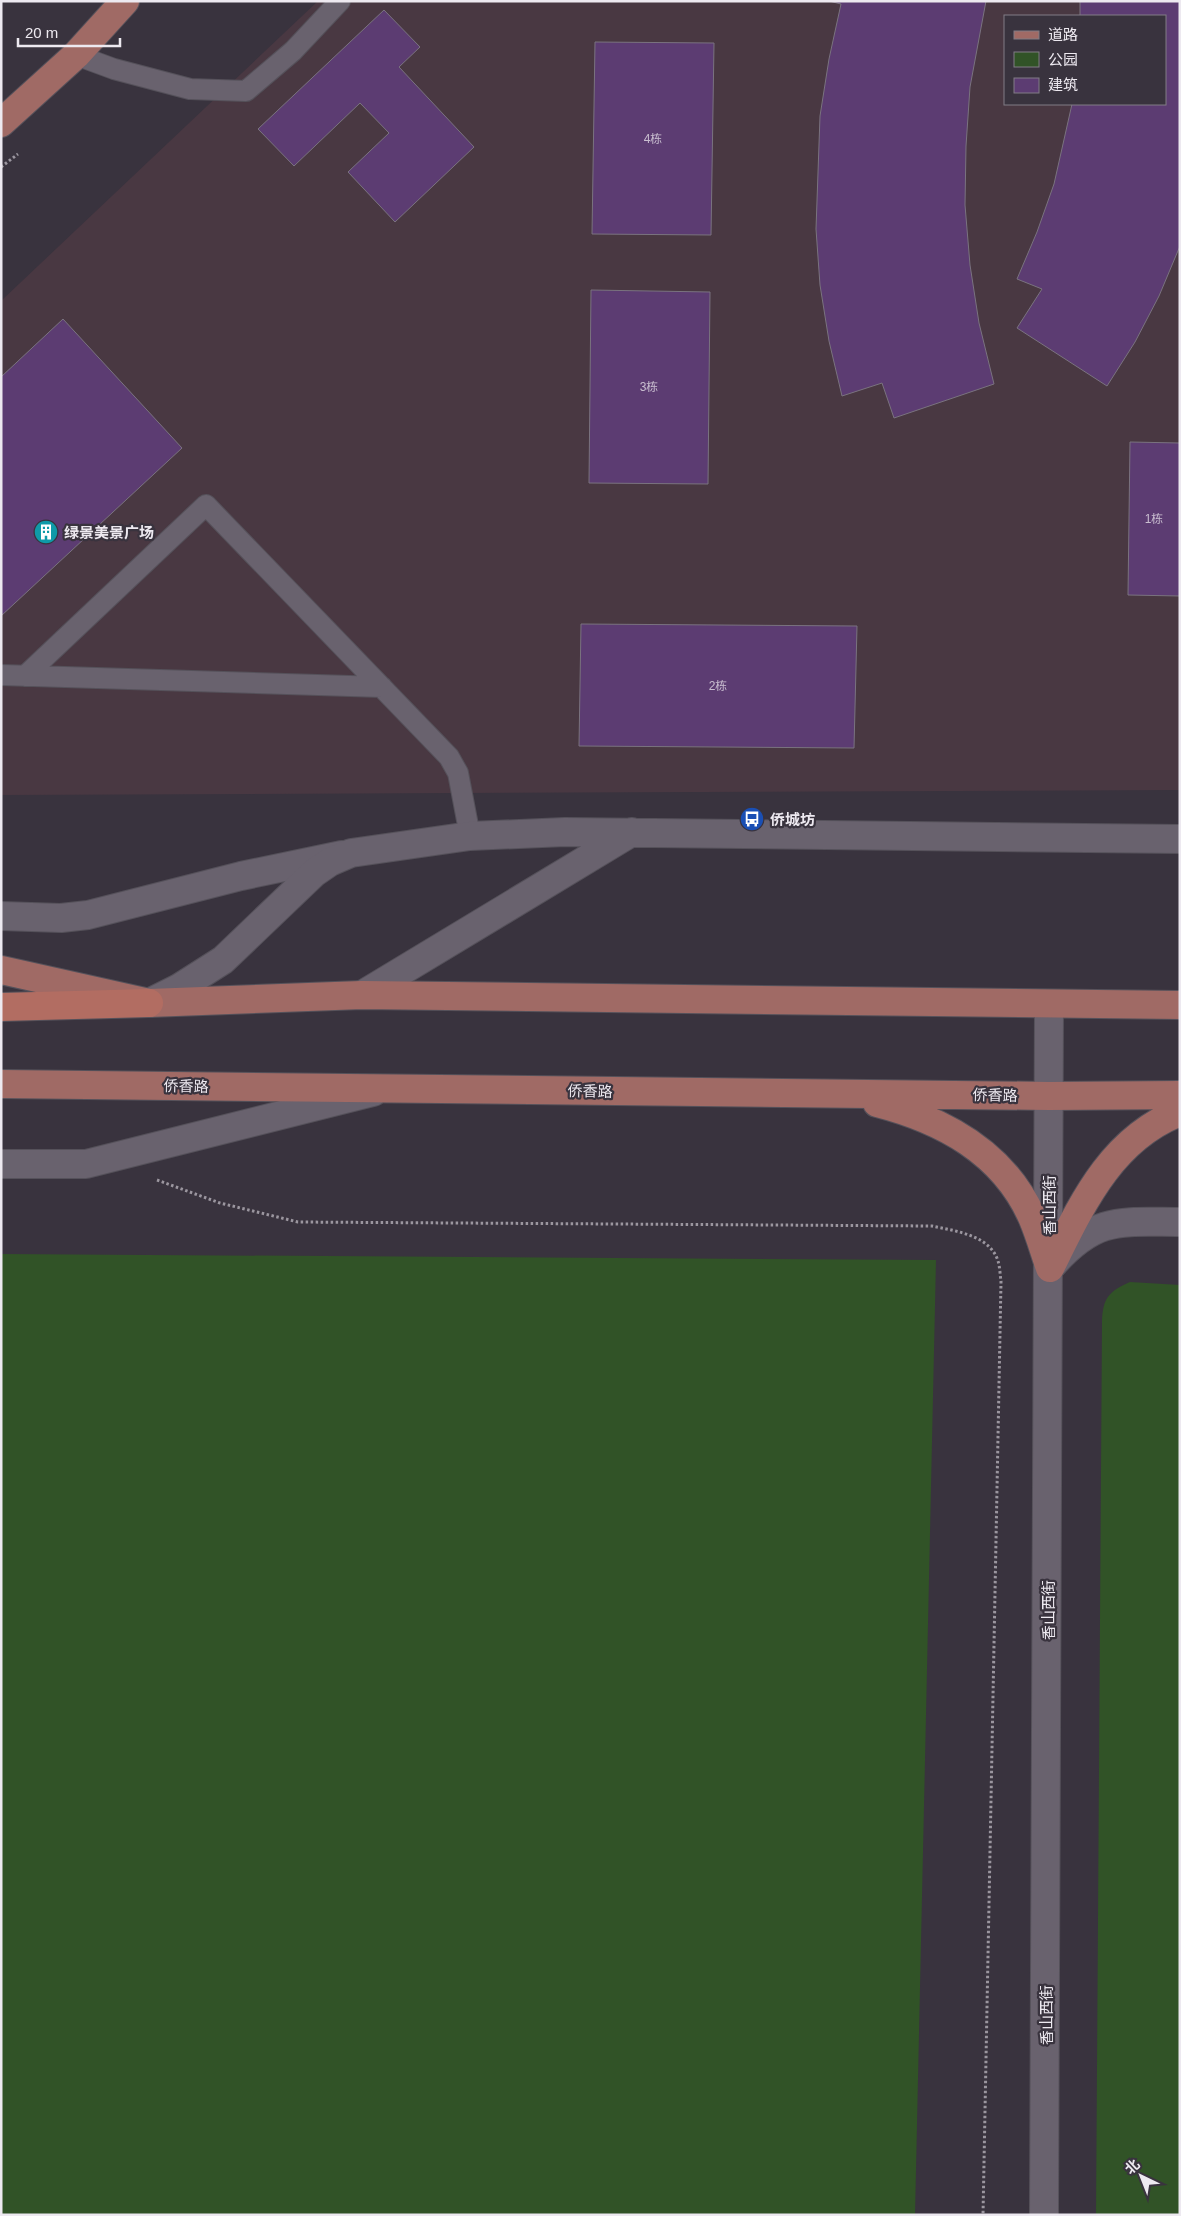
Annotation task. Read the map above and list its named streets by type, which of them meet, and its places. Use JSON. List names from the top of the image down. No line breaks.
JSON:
{"streets":{"main road":["侨香路"],"street":["香山西街"]},"crossings":[["侨香路","香山西街"]],"places":{"building":["绿景美景广场"],"bus stop":["侨城坊"]},"house_numbers":["4栋","3栋","1栋","2栋"],"legend":["道路","公园","建筑"],"scale_bar":"20 m","north":"top left"}
